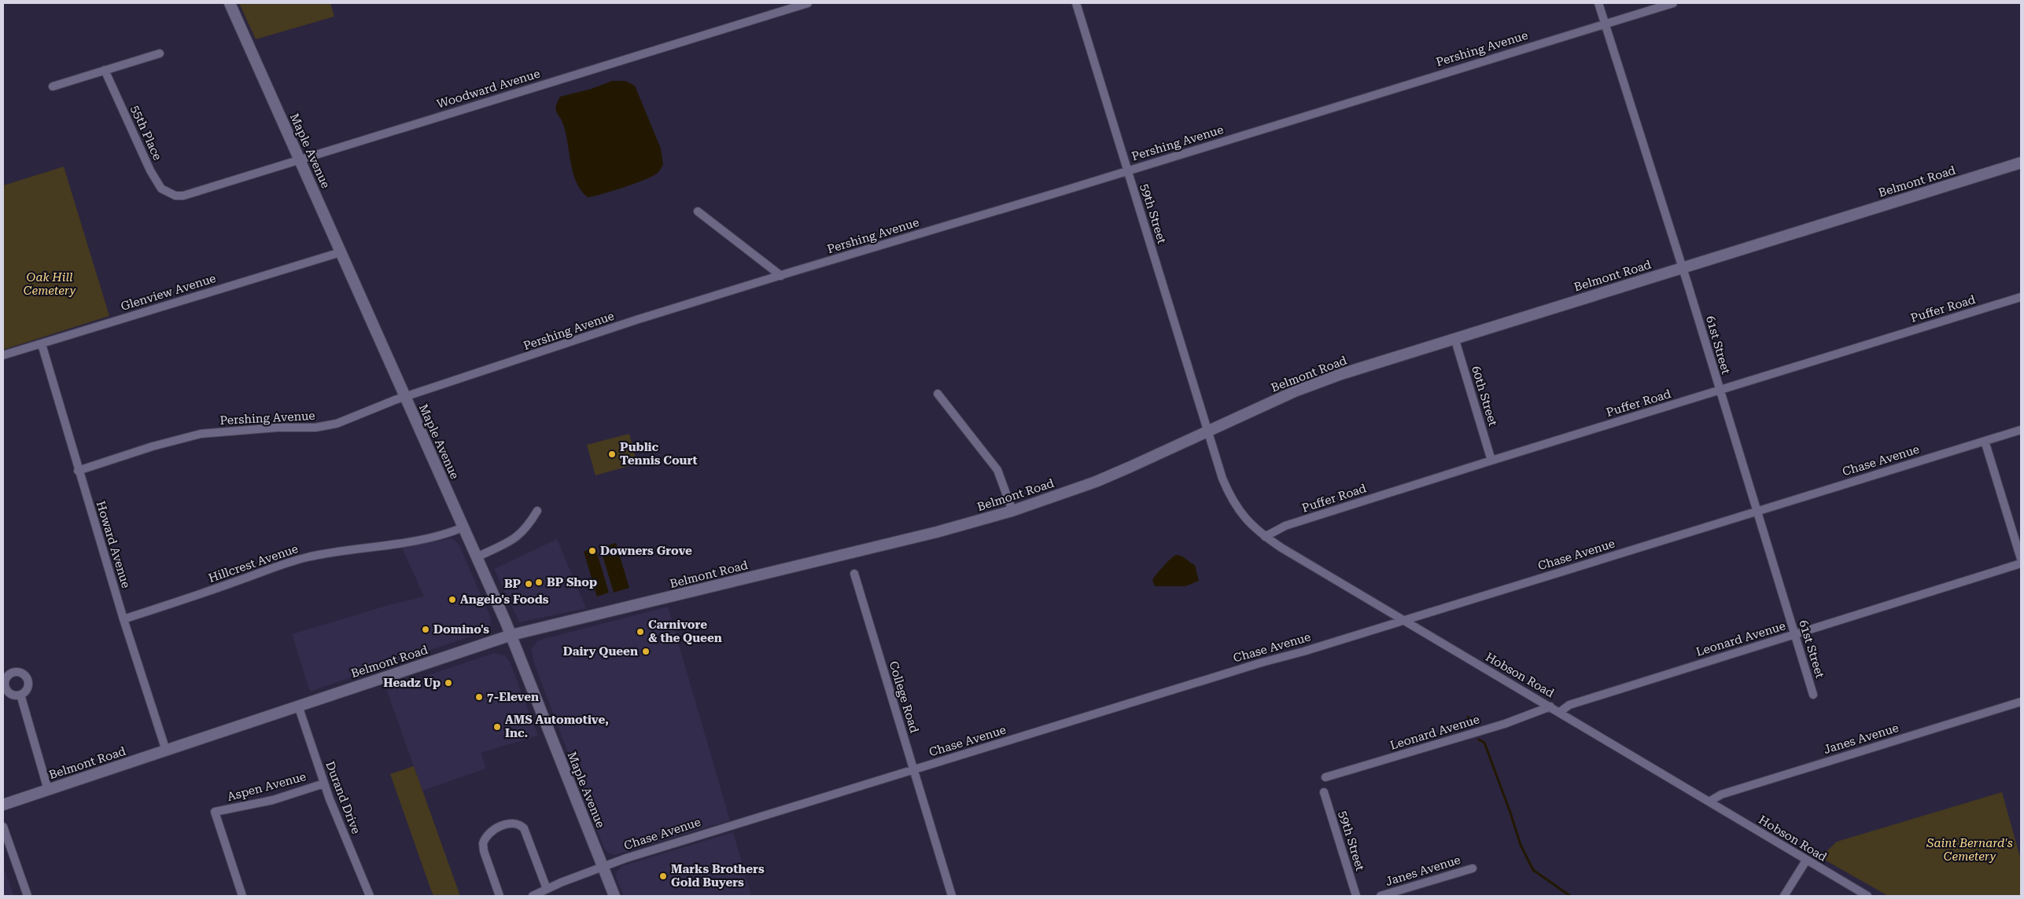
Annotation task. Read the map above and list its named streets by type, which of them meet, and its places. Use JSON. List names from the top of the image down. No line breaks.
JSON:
{"streets":{"main road":["Maple Avenue","Belmont Road"],"street":["Pershing Avenue","Woodward Avenue","55th Place","59th Street","Glenview Avenue","Puffer Road","61st Street","60th Street","Chase Avenue","Howard Avenue","Hillcrest Avenue","Leonard Avenue","Hobson Road","College Road","Janes Avenue","Aspen Avenue","Durand Drive"]},"crossings":[["Pershing Avenue","Maple Avenue"],["Pershing Avenue","59th Street"],["Pershing Avenue","61st Street"],["Pershing Avenue","Howard Avenue"],["Woodward Avenue","55th Place"],["Woodward Avenue","Maple Avenue"],["Maple Avenue","Belmont Road"],["Maple Avenue","Glenview Avenue"],["Maple Avenue","Chase Avenue"],["Maple Avenue","Hillcrest Avenue"],["Belmont Road","59th Street"],["Belmont Road","61st Street"],["Belmont Road","60th Street"],["Belmont Road","Howard Avenue"],["Belmont Road","Hobson Road"],["Belmont Road","Durand Drive"],["59th Street","Hobson Road"],["Glenview Avenue","Howard Avenue"],["Puffer Road","61st Street"],["Puffer Road","60th Street"],["Puffer Road","Hobson Road"],["61st Street","Chase Avenue"],["61st Street","Leonard Avenue"],["Chase Avenue","Hobson Road"],["Chase Avenue","College Road"],["Howard Avenue","Hillcrest Avenue"],["Leonard Avenue","Hobson Road"],["Hobson Road","Janes Avenue"],["Aspen Avenue","Durand Drive"]],"parks":["Oak Hill Cemetery","Saint Bernard's Cemetery"],"places":["Public Tennis Court","Downers Grove","BP Shop","BP","Angelo's Foods","Domino's","Carnivore & the Queen","Dairy Queen","Headz Up","7-Eleven","AMS Automotive, Inc.","Marks Brothers Gold Buyers"]}
